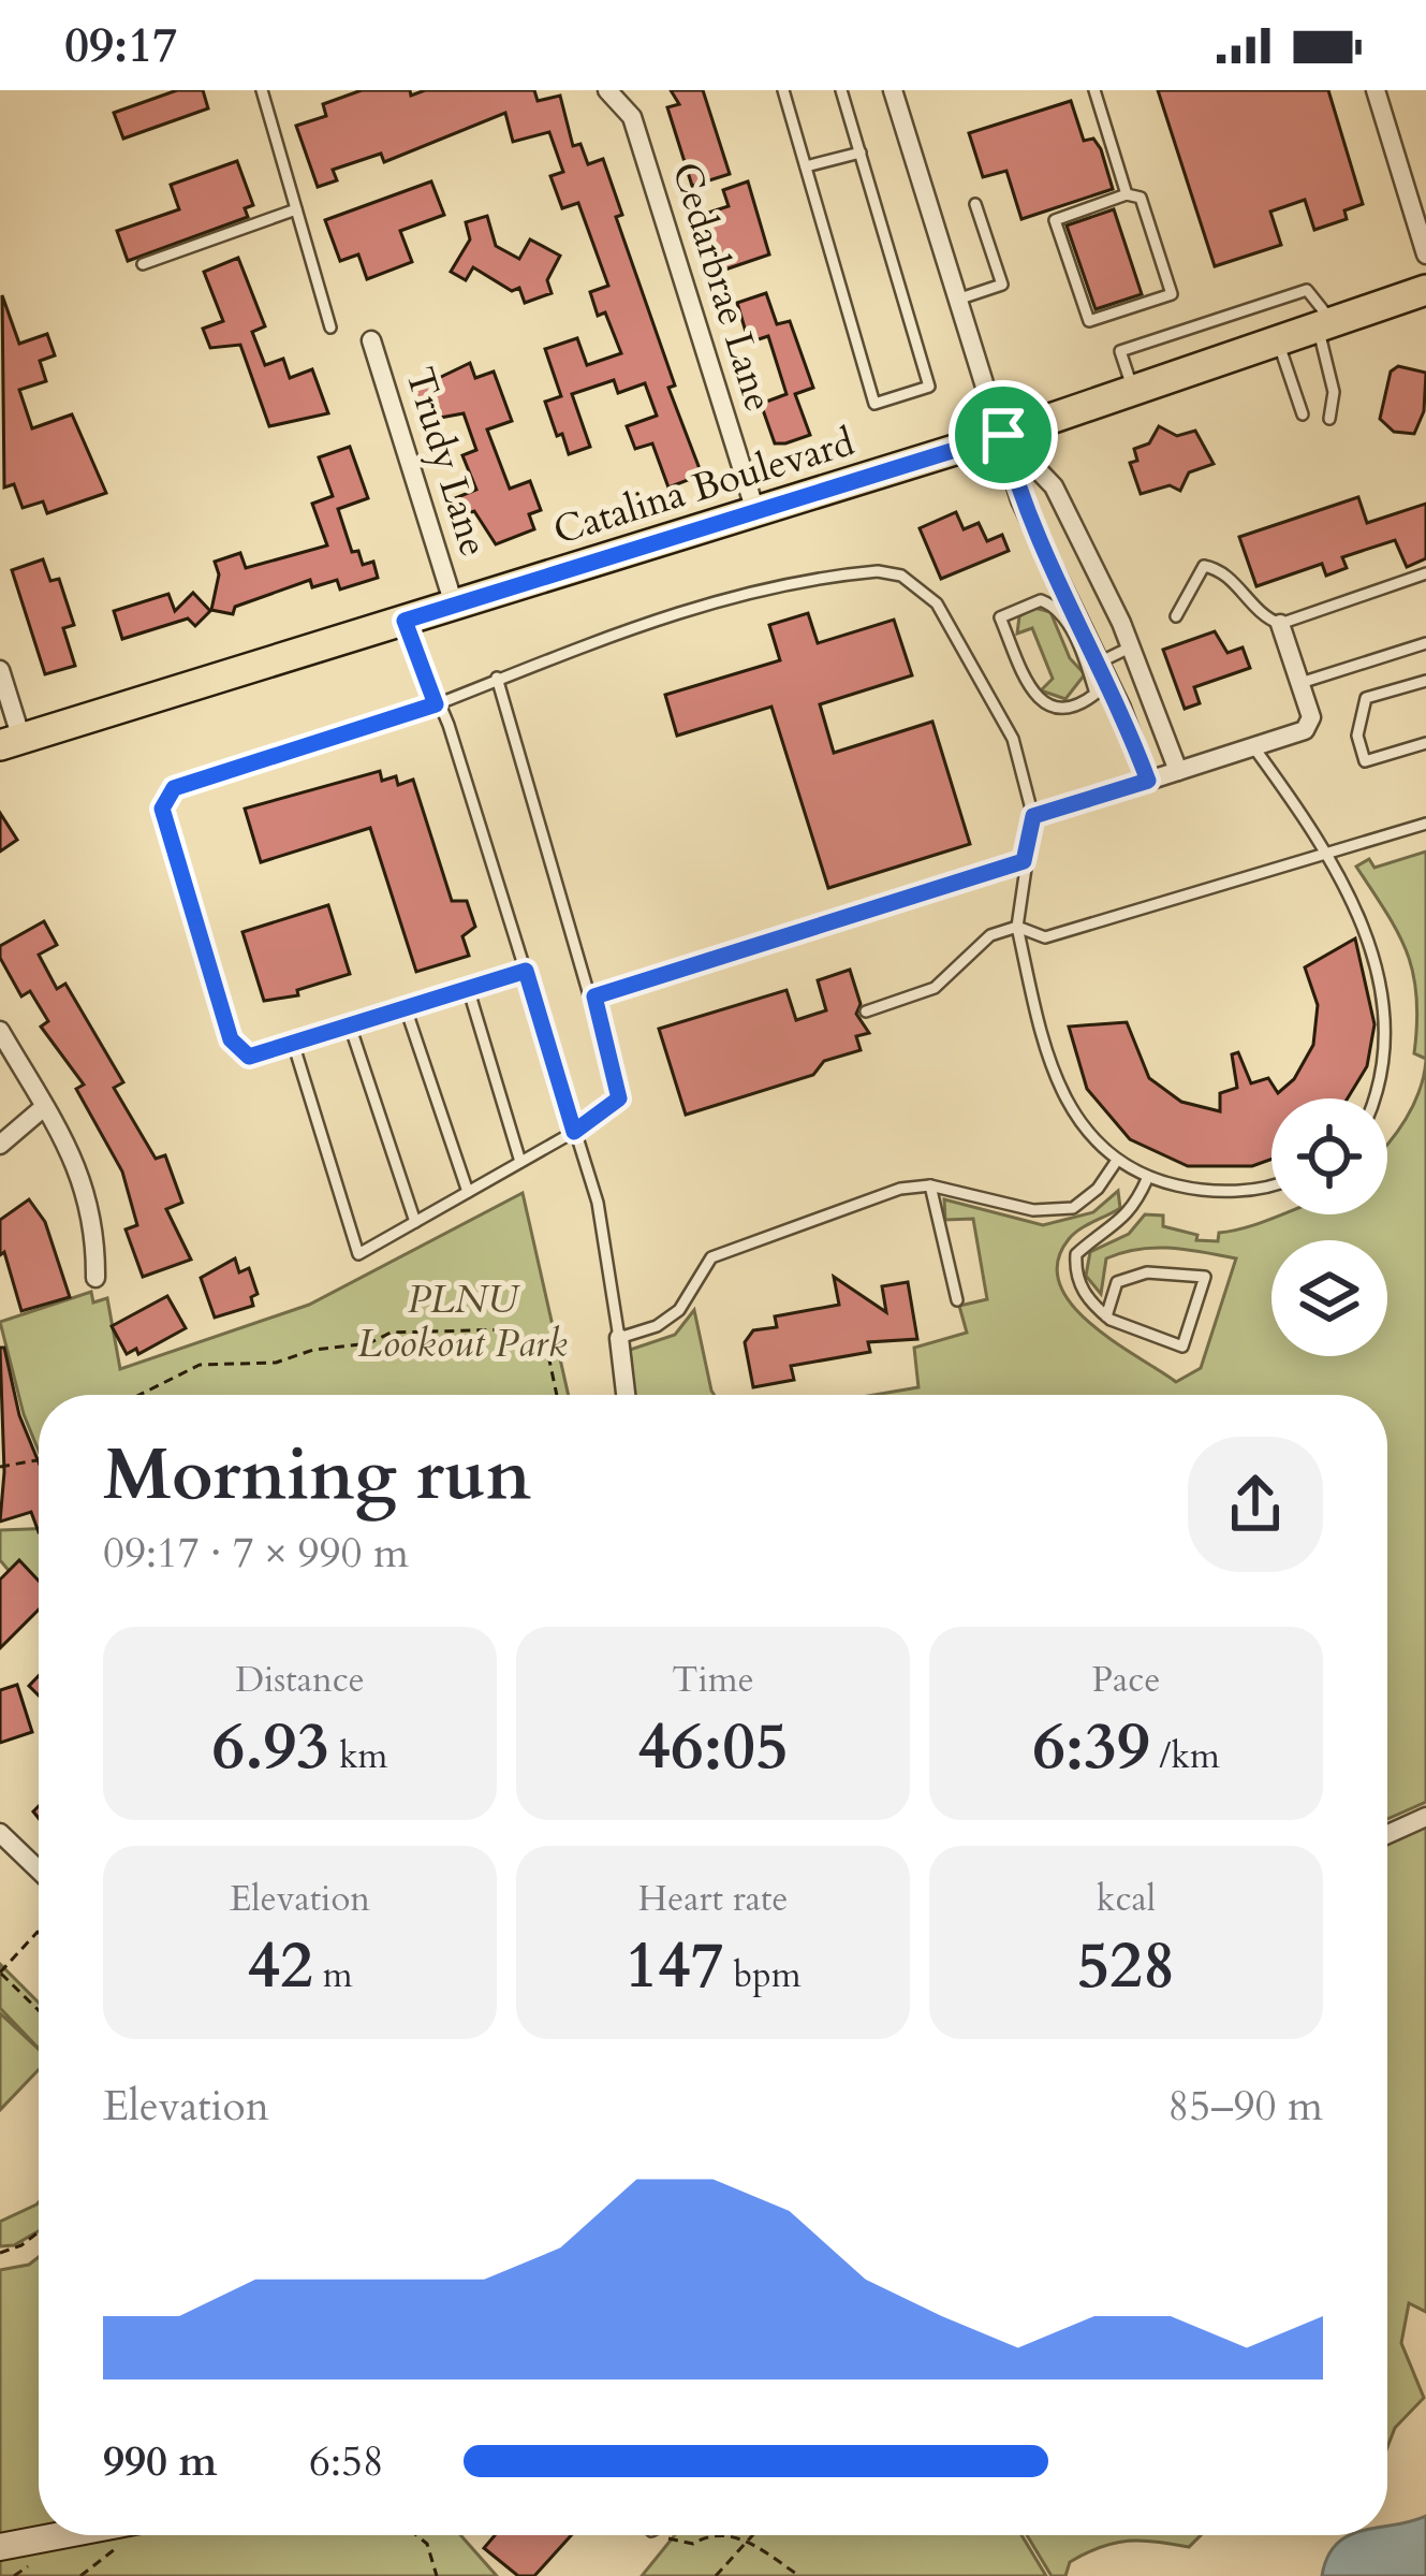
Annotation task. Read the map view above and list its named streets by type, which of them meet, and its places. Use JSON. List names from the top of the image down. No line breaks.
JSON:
{"streets":{"main road":["Catalina Boulevard"],"street":["Cedarbrae Lane","Trudy Lane"]},"crossings":[["Cedarbrae Lane","Catalina Boulevard"],["Trudy Lane","Catalina Boulevard"]],"parks":["PLNU Lookout Park"],"page":{"status":"09:17","heading":["Morning run","09:17 · 7 × 990 m"],"stats":[["Distance","6.93 km"],["Time","46:05"],["Pace","6:39 /km"],["Elevation","42 m"],["Heart rate","147 bpm"],["kcal","528"]],"chart":["Elevation","85–90 m"],"list":[{"name":"990 m","note":"6:58"}]}}
